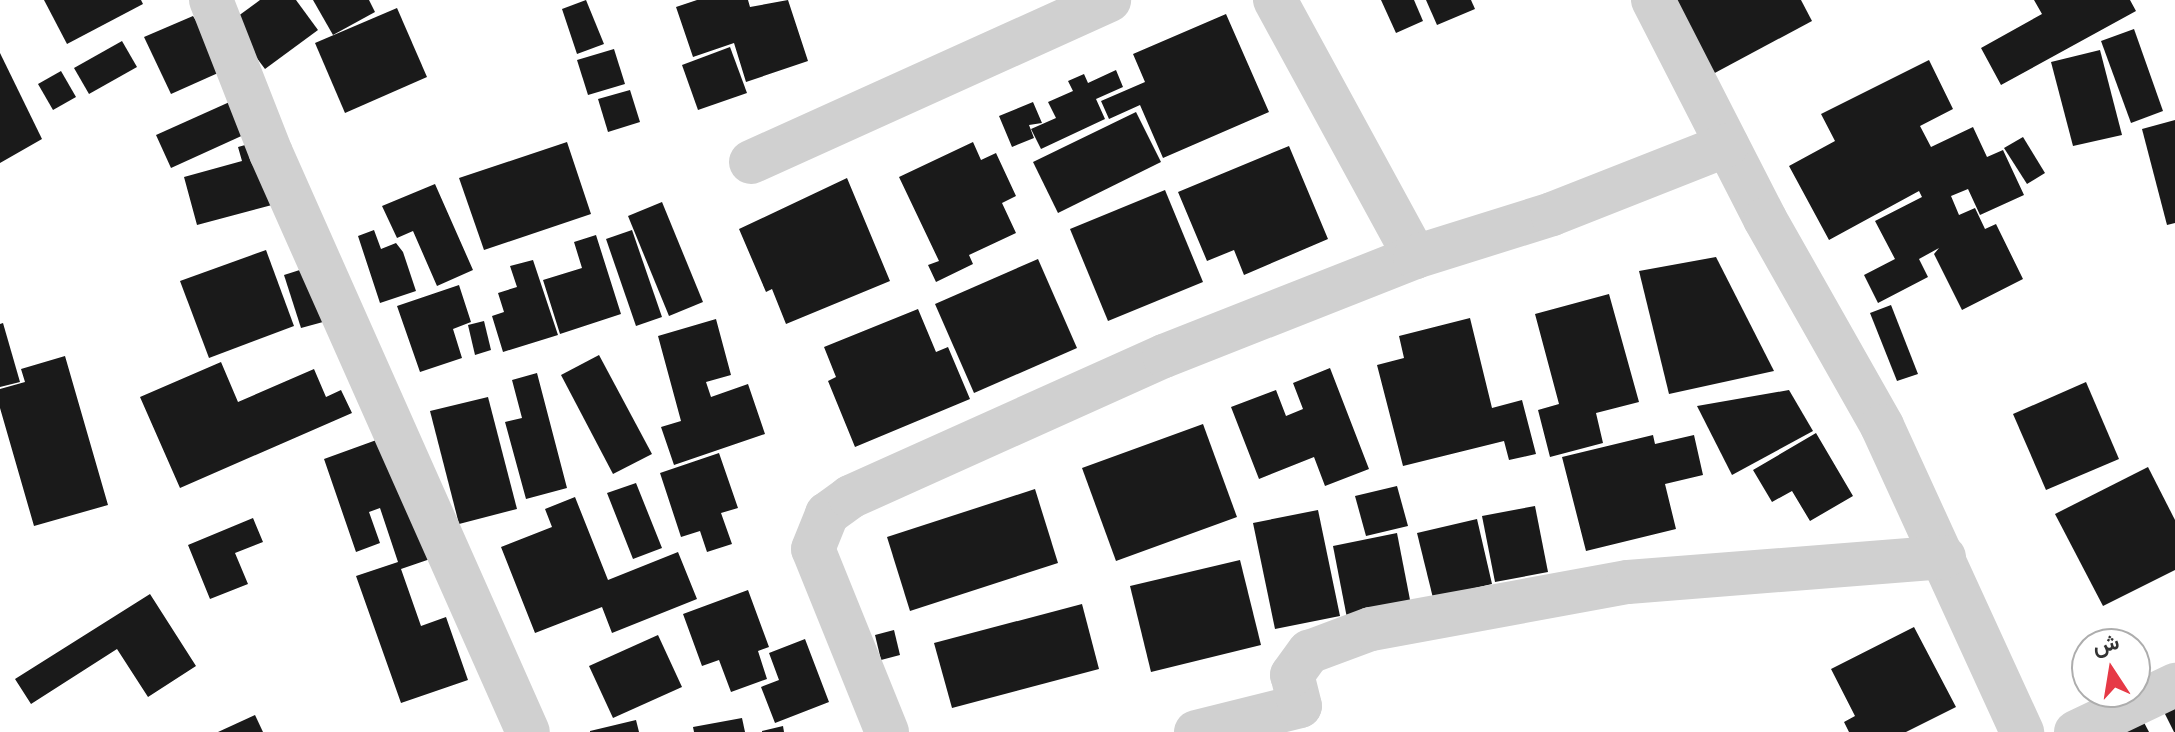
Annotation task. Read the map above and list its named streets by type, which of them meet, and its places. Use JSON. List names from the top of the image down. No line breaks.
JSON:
{"north":"top"}
